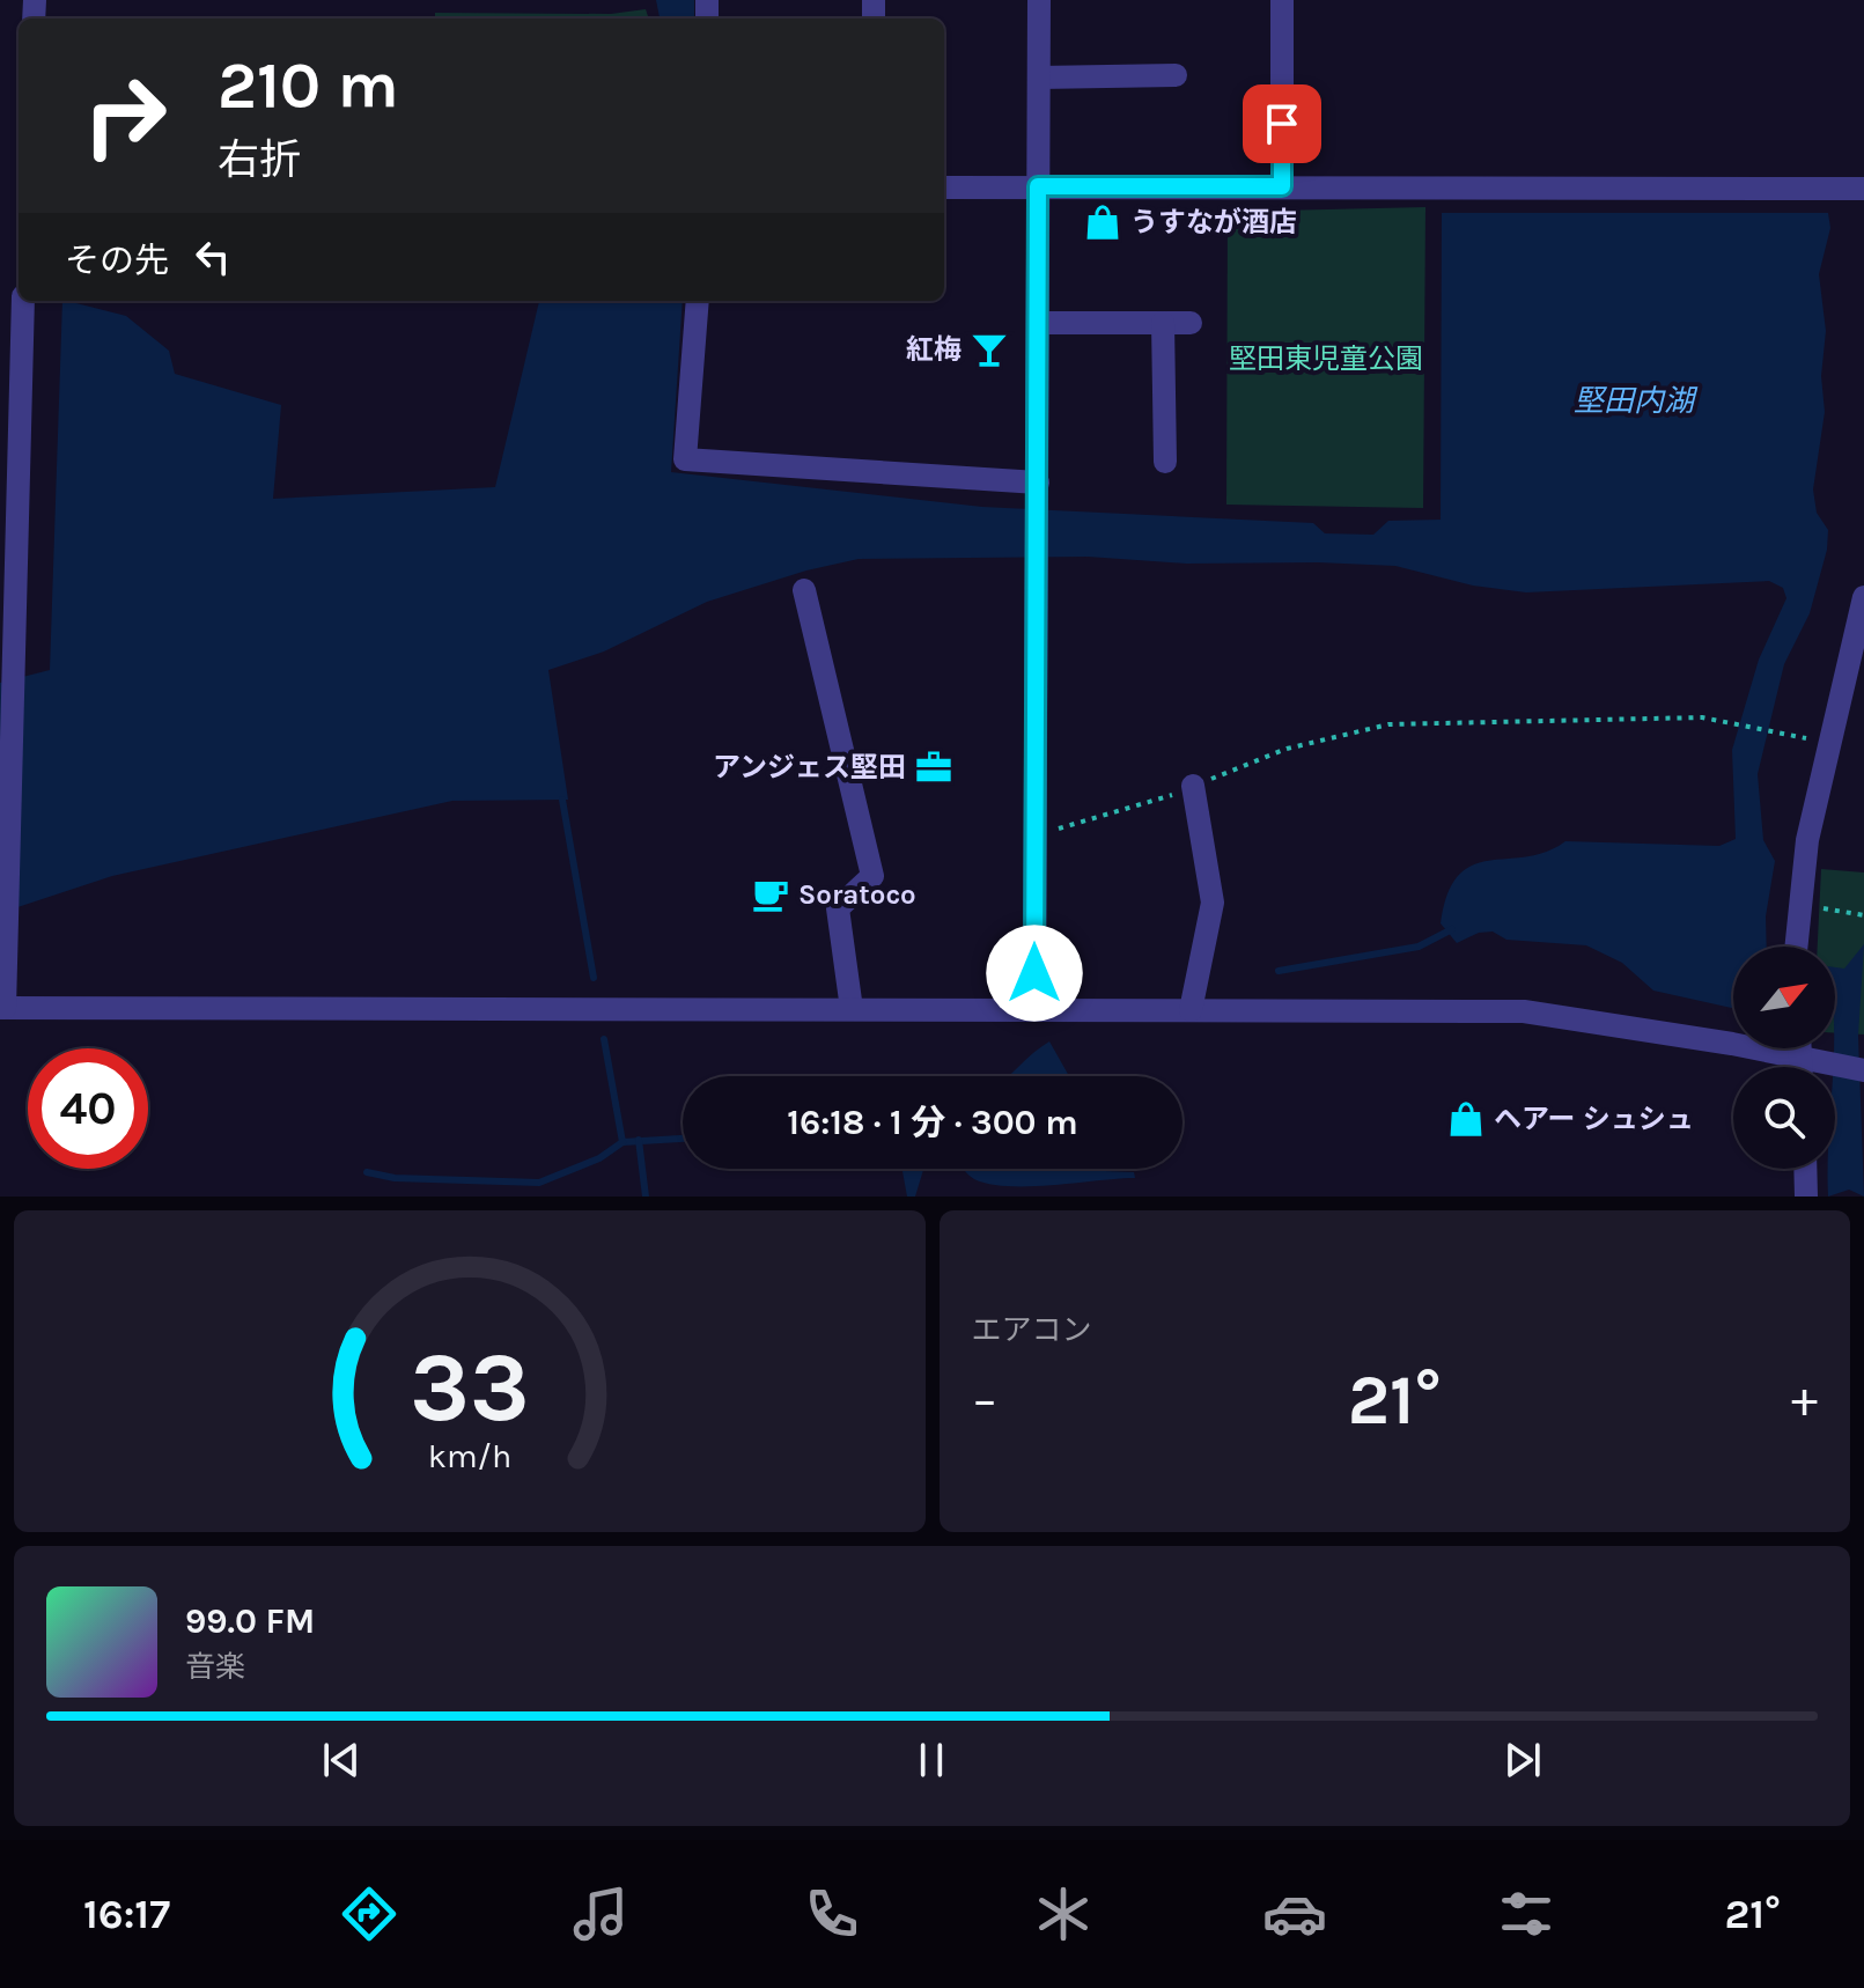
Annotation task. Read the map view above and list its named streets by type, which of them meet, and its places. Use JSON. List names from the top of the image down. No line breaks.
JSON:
{"water":["堅田内湖"],"parks":["堅田東児童公園"],"places":{"shop":["うすなが酒店","ヘアー シュシュ"],"bar":["紅梅"],"office":["アンジェス堅田"],"cafe":["Soratoco"]},"north":"top right","page":{"turn":["210 m","右折"],"then":"その先","limit":"40","trip":"16:18 · 1 分 · 300 m","tile":"エアコン","heat":["−","21°","+"],"song":["99.0 FM","音楽"],"tabs":["16:17","21°"],"gauge":["33","km/h"]}}
